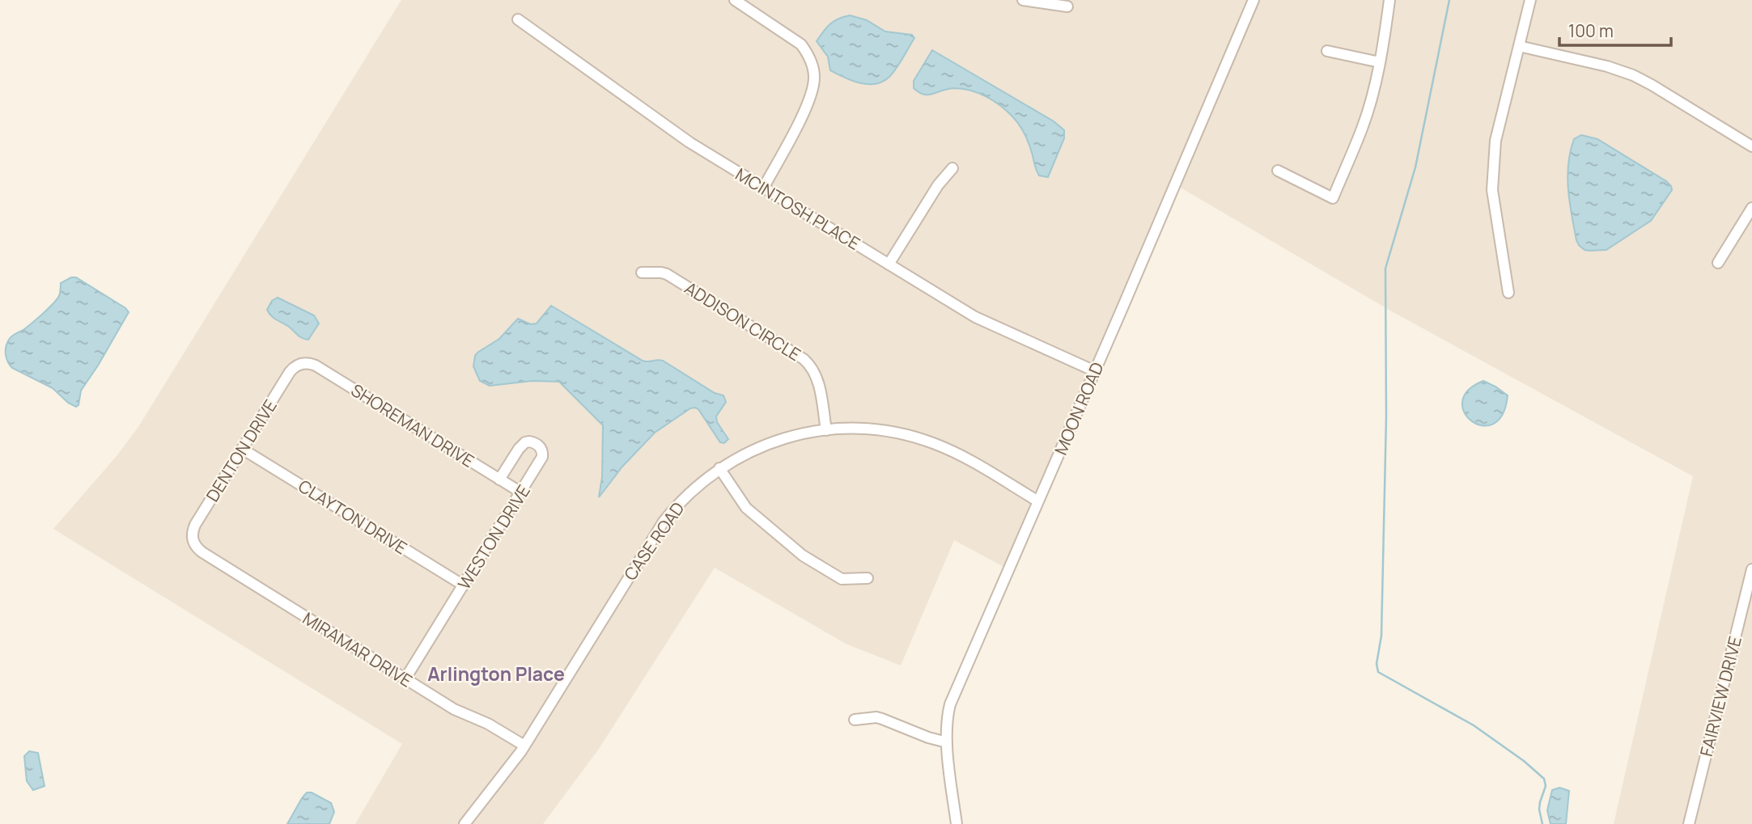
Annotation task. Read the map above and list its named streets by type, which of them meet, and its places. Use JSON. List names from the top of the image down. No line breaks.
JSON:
{"streets":{"street":["MCINTOSH PLACE","ADDISON CIRCLE","MOON ROAD","SHOREMAN DRIVE","DENTON DRIVE","CLAYTON DRIVE","WESTON DRIVE","CASE ROAD","MIRAMAR DRIVE","FAIRVIEW DRIVE"]},"crossings":[["MCINTOSH PLACE","MOON ROAD"],["ADDISON CIRCLE","CASE ROAD"],["MOON ROAD","CASE ROAD"],["SHOREMAN DRIVE","DENTON DRIVE"],["SHOREMAN DRIVE","WESTON DRIVE"],["DENTON DRIVE","CLAYTON DRIVE"],["DENTON DRIVE","MIRAMAR DRIVE"],["CLAYTON DRIVE","WESTON DRIVE"],["WESTON DRIVE","MIRAMAR DRIVE"],["CASE ROAD","MIRAMAR DRIVE"]],"districts":["Arlington Place"],"scale_bar":"100 m"}
